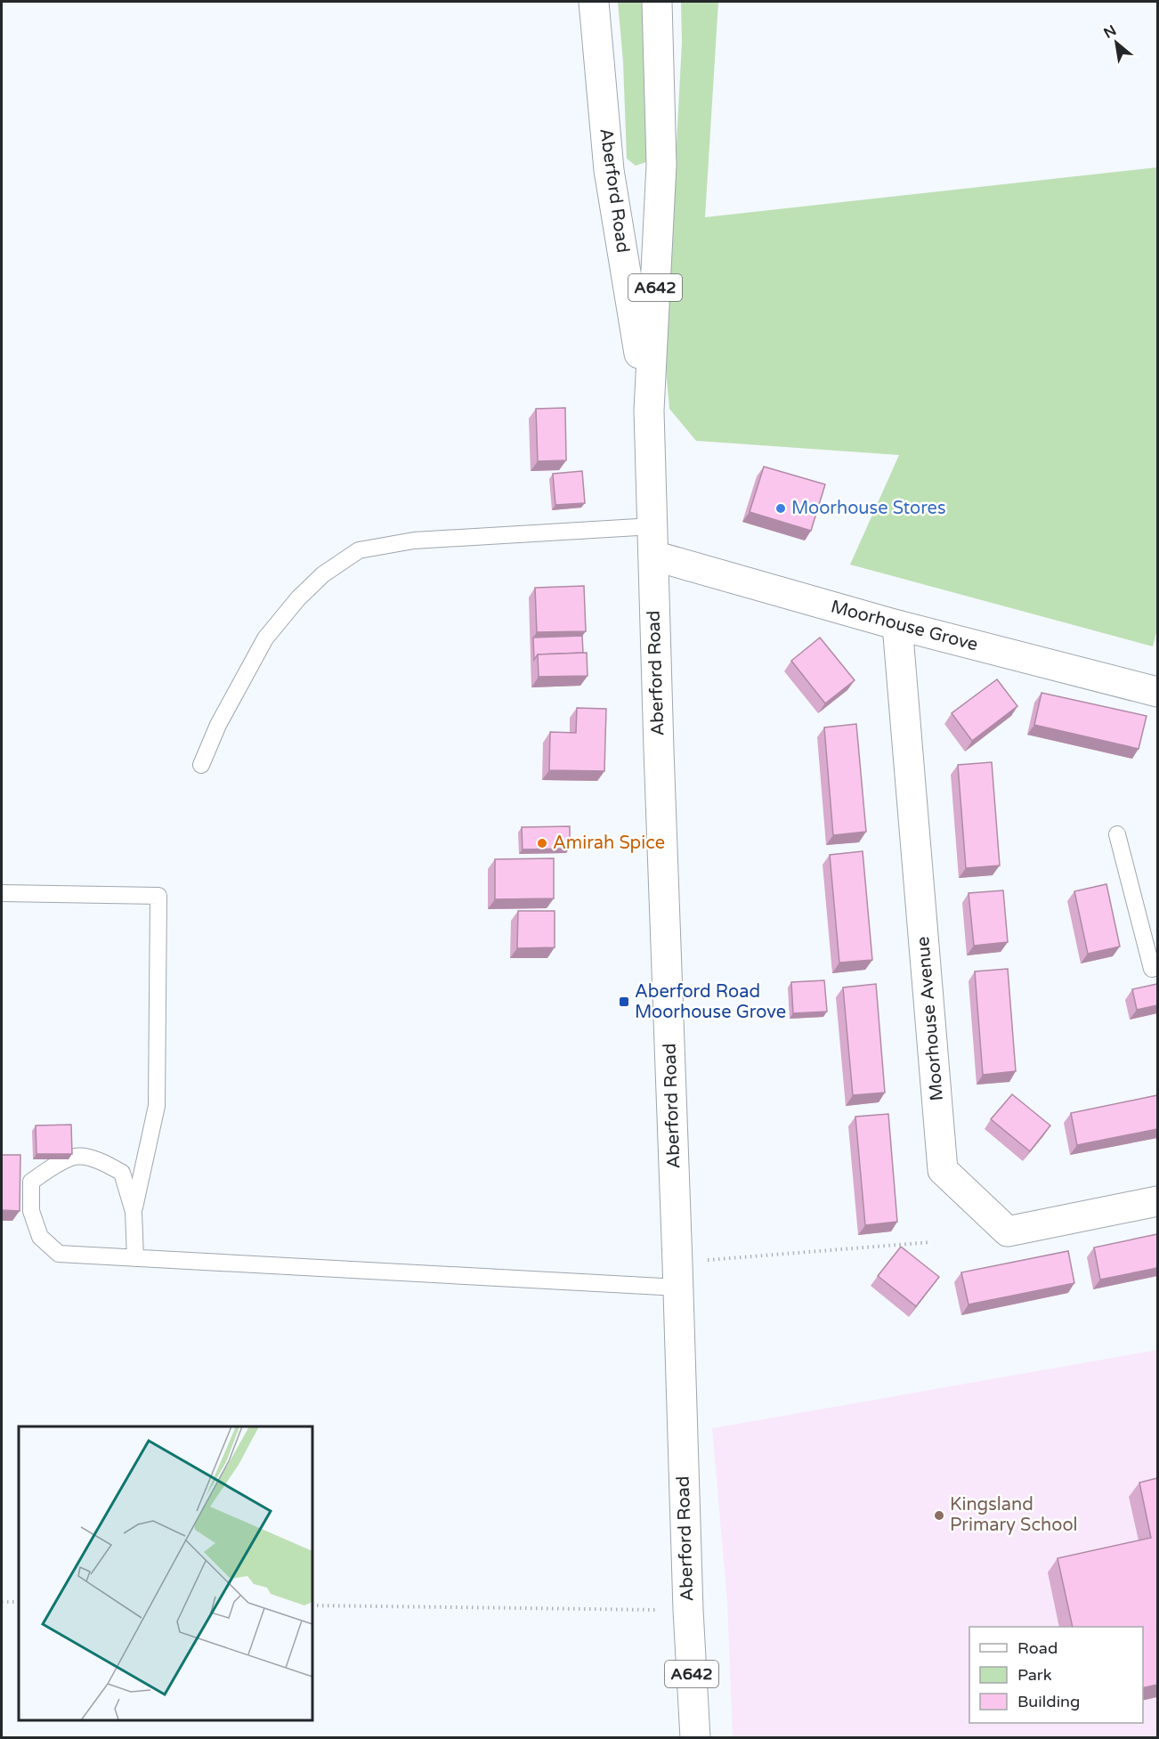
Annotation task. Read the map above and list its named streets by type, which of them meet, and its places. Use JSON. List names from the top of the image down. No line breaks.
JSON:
{"streets":{"main road":["Aberford Road","A642","Moorhouse Grove","Moorhouse Avenue"]},"crossings":[["Aberford Road","Moorhouse Grove"],["Moorhouse Grove","Moorhouse Avenue"]],"places":{"other":["Moorhouse Stores","Amirah Spice","Kingsland Primary School"],"transit":["Aberford Road Moorhouse Grove"]},"legend":["Road","Park","Building"],"north":"top left"}
